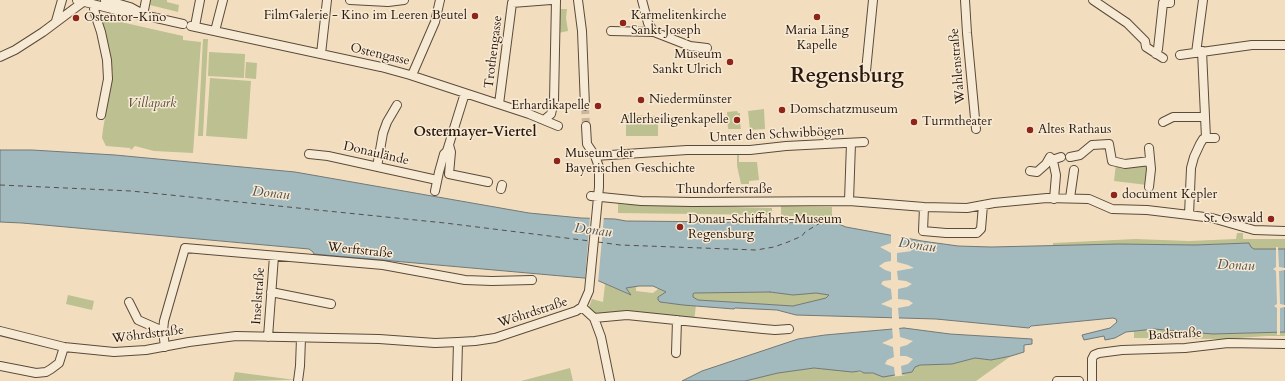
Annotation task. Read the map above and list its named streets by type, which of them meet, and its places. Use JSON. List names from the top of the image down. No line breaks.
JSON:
{"streets":{"street":["Trothengasse","Ostengasse","Wahlenstraße","Unter den Schwibbögen","Donaulände","Thundorferstraße","Werftstraße","Inselstraße","Wöhrdstraße","Badstraße"]},"crossings":[["Trothengasse","Ostengasse"],["Werftstraße","Inselstraße"],["Inselstraße","Wöhrdstraße"]],"districts":["Regensburg","Ostermayer-Viertel"],"water":["Donau"],"parks":["Villapark"],"places":["FilmGalerie - Kino im Leeren Beutel","Maria Läng Kapelle","Ostentor-Kino","Karmelitenkirche Sankt Joseph","Museum Sankt Ulrich","Niedermünster","Erhardikapelle","Domschatzmuseum","Allerheiligenkapelle","Turmtheater","Altes Rathaus","Museum der Bayerischen Geschichte","document Kepler","St. Oswald","Donau-Schiffahrts-Museum Regensburg"]}
